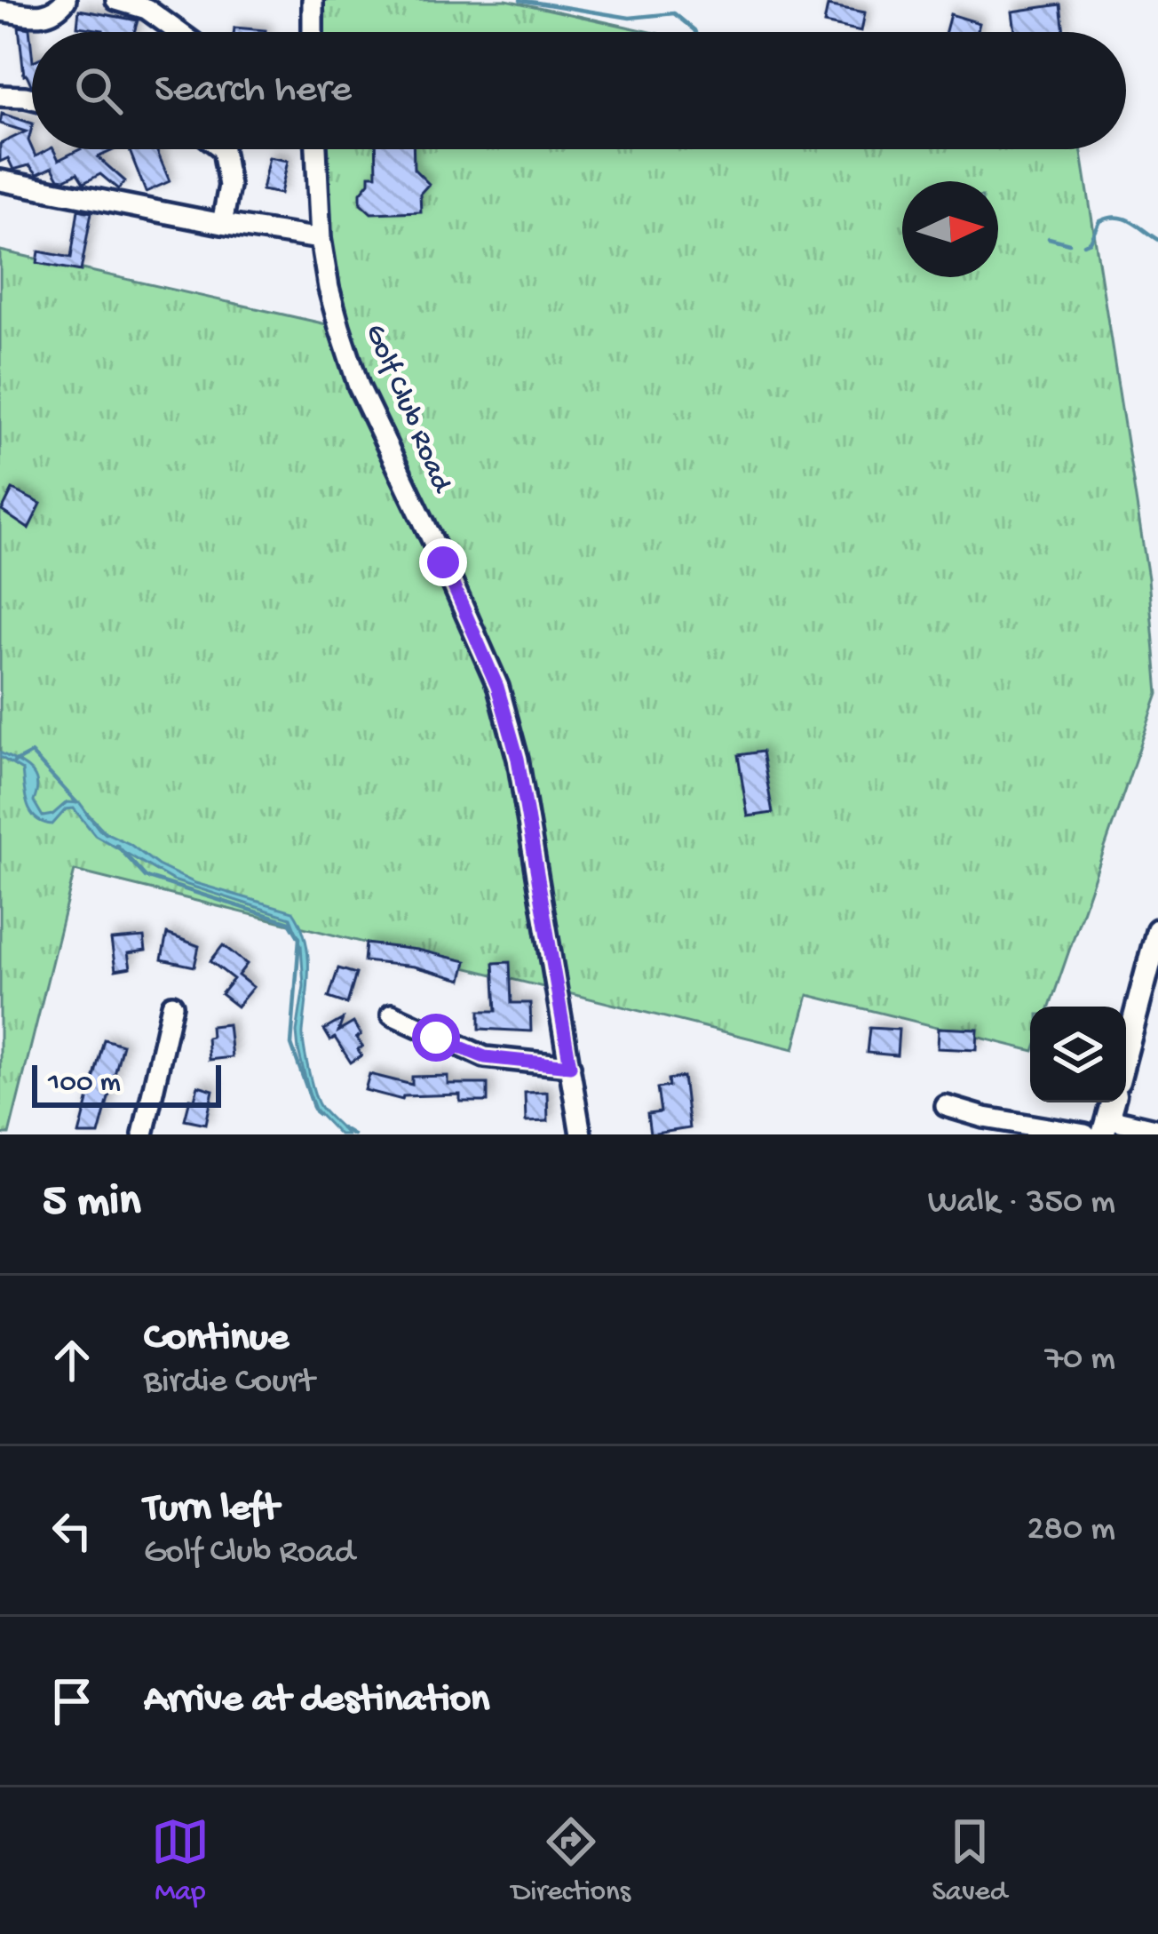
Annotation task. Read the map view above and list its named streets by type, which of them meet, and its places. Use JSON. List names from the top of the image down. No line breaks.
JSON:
{"streets":{"street":["Golf Club Road"]},"scale_bar":"100 m","north":"right","page":{"search":"Search here","scale":"100 m","heading":["5 min","Walk · 350 m"],"list":[["Continue","Birdie Court","70 m"],["Turn left","Golf Club Road","280 m"],"Arrive at destination"],"nav":["Map","Directions","Saved"]}}
